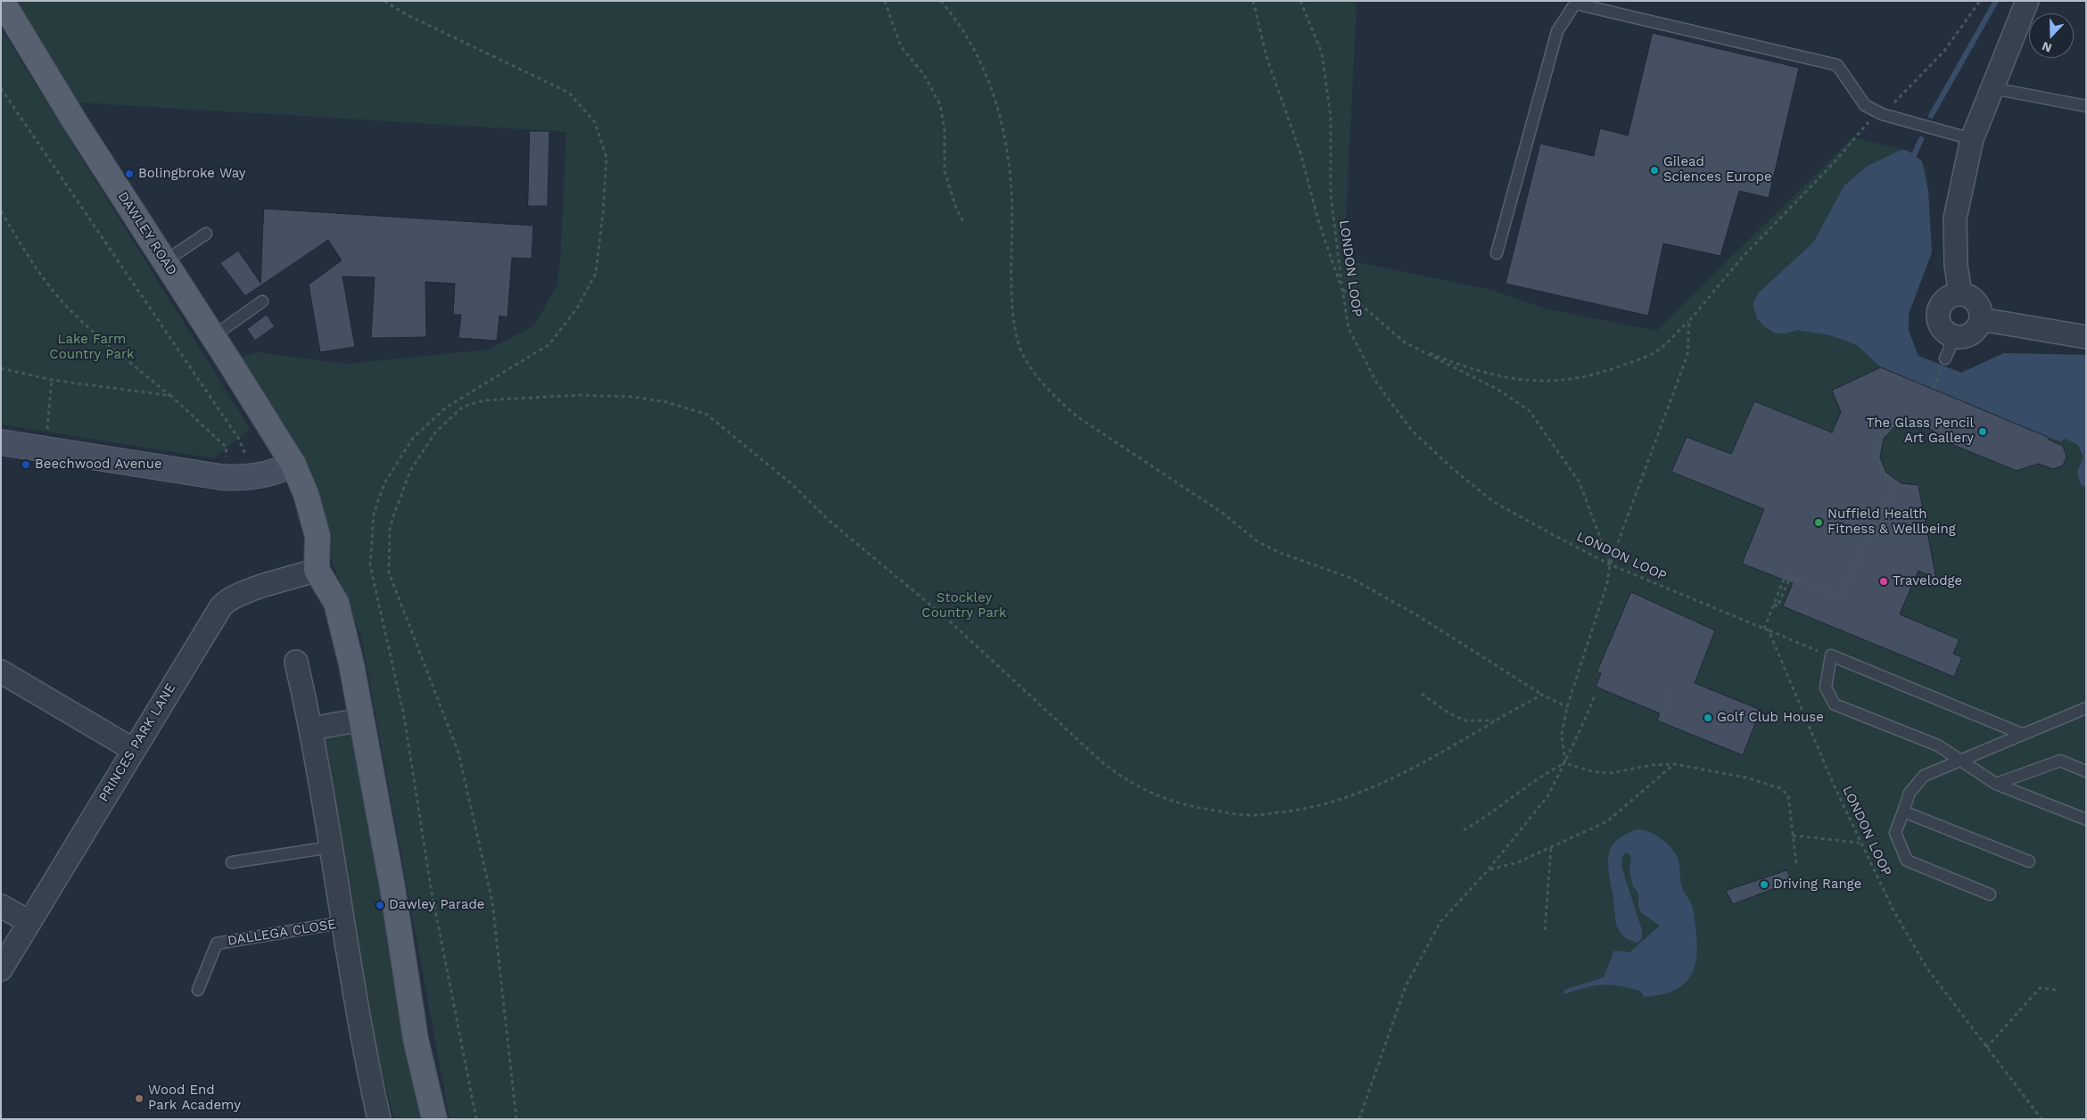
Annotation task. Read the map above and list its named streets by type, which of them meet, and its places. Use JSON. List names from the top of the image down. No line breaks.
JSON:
{"streets":{"main road":["DAWLEY ROAD"],"street":["PRINCES PARK LANE"],"lane":["DALLEGA CLOSE"],"path":["LONDON LOOP"]},"crossings":[["DAWLEY ROAD","PRINCES PARK LANE"]],"parks":["Lake Farm Country Park","Stockley Country Park"],"places":["Gilead Sciences Europe","Bolingbroke Way","The Glass Pencil Art Gallery","Beechwood Avenue","Nuffield Health Fitness & Wellbeing","Travelodge","Golf Club House","Driving Range","Dawley Parade","Wood End Park Academy"],"north":"bottom"}
